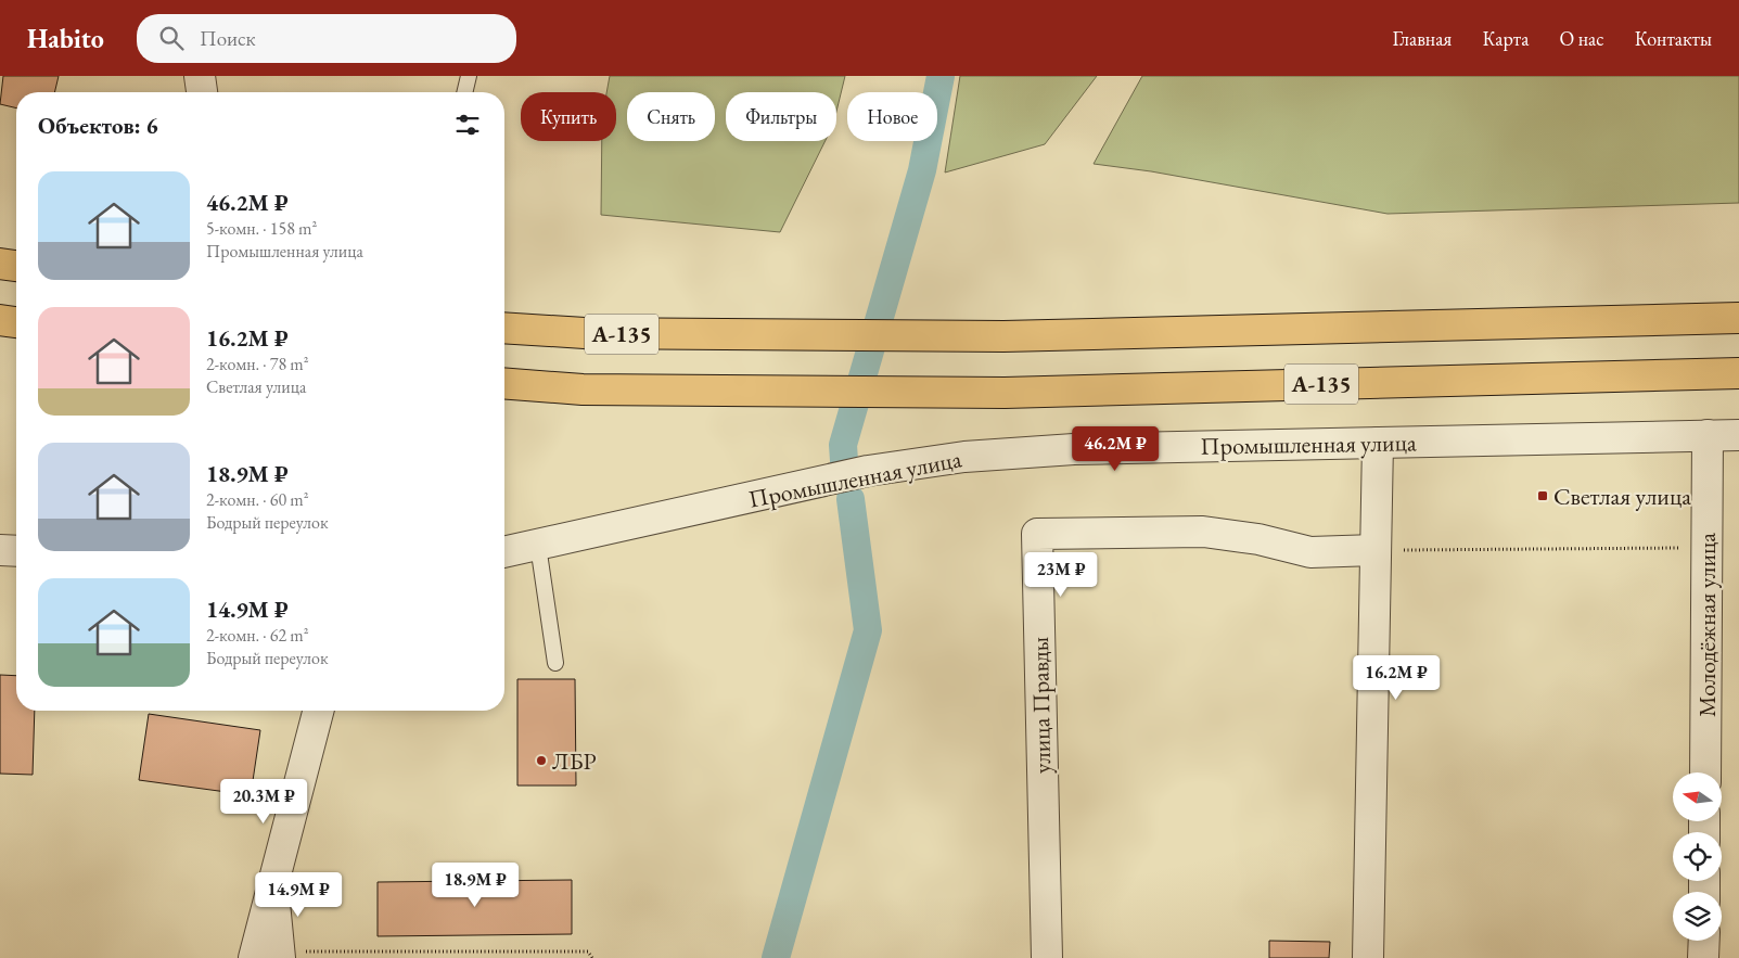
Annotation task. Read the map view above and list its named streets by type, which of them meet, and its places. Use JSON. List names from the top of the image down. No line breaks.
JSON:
{"streets":{"highway":["А-135"],"street":["Промышленная улица","Молодёжная улица","улица Правды"]},"crossings":[["Промышленная улица","Молодёжная улица"]],"places":{"transit":["Светлая улица"],"other":["ЛБР"]},"north":"left","page":{"header":"Habito","search":"Поиск","nav":["Главная","Карта","О нас","Контакты"],"chip":["Купить","Снять","Фильтры","Новое"],"heading":"Объектов: 6","list":[{"name":"46.2M ₽","note":"5-комн. · 158 m² · Промышленная улица"},{"name":"16.2M ₽","note":"2-комн. · 78 m² · Светлая улица"},{"name":"18.9M ₽","note":"2-комн. · 60 m² · Бодрый переулок"},{"name":"14.9M ₽","note":"2-комн. · 62 m² · Бодрый переулок"}],"price":["46.2M ₽","23M ₽","16.2M ₽","20.3M ₽","18.9M ₽","14.9M ₽"]}}
